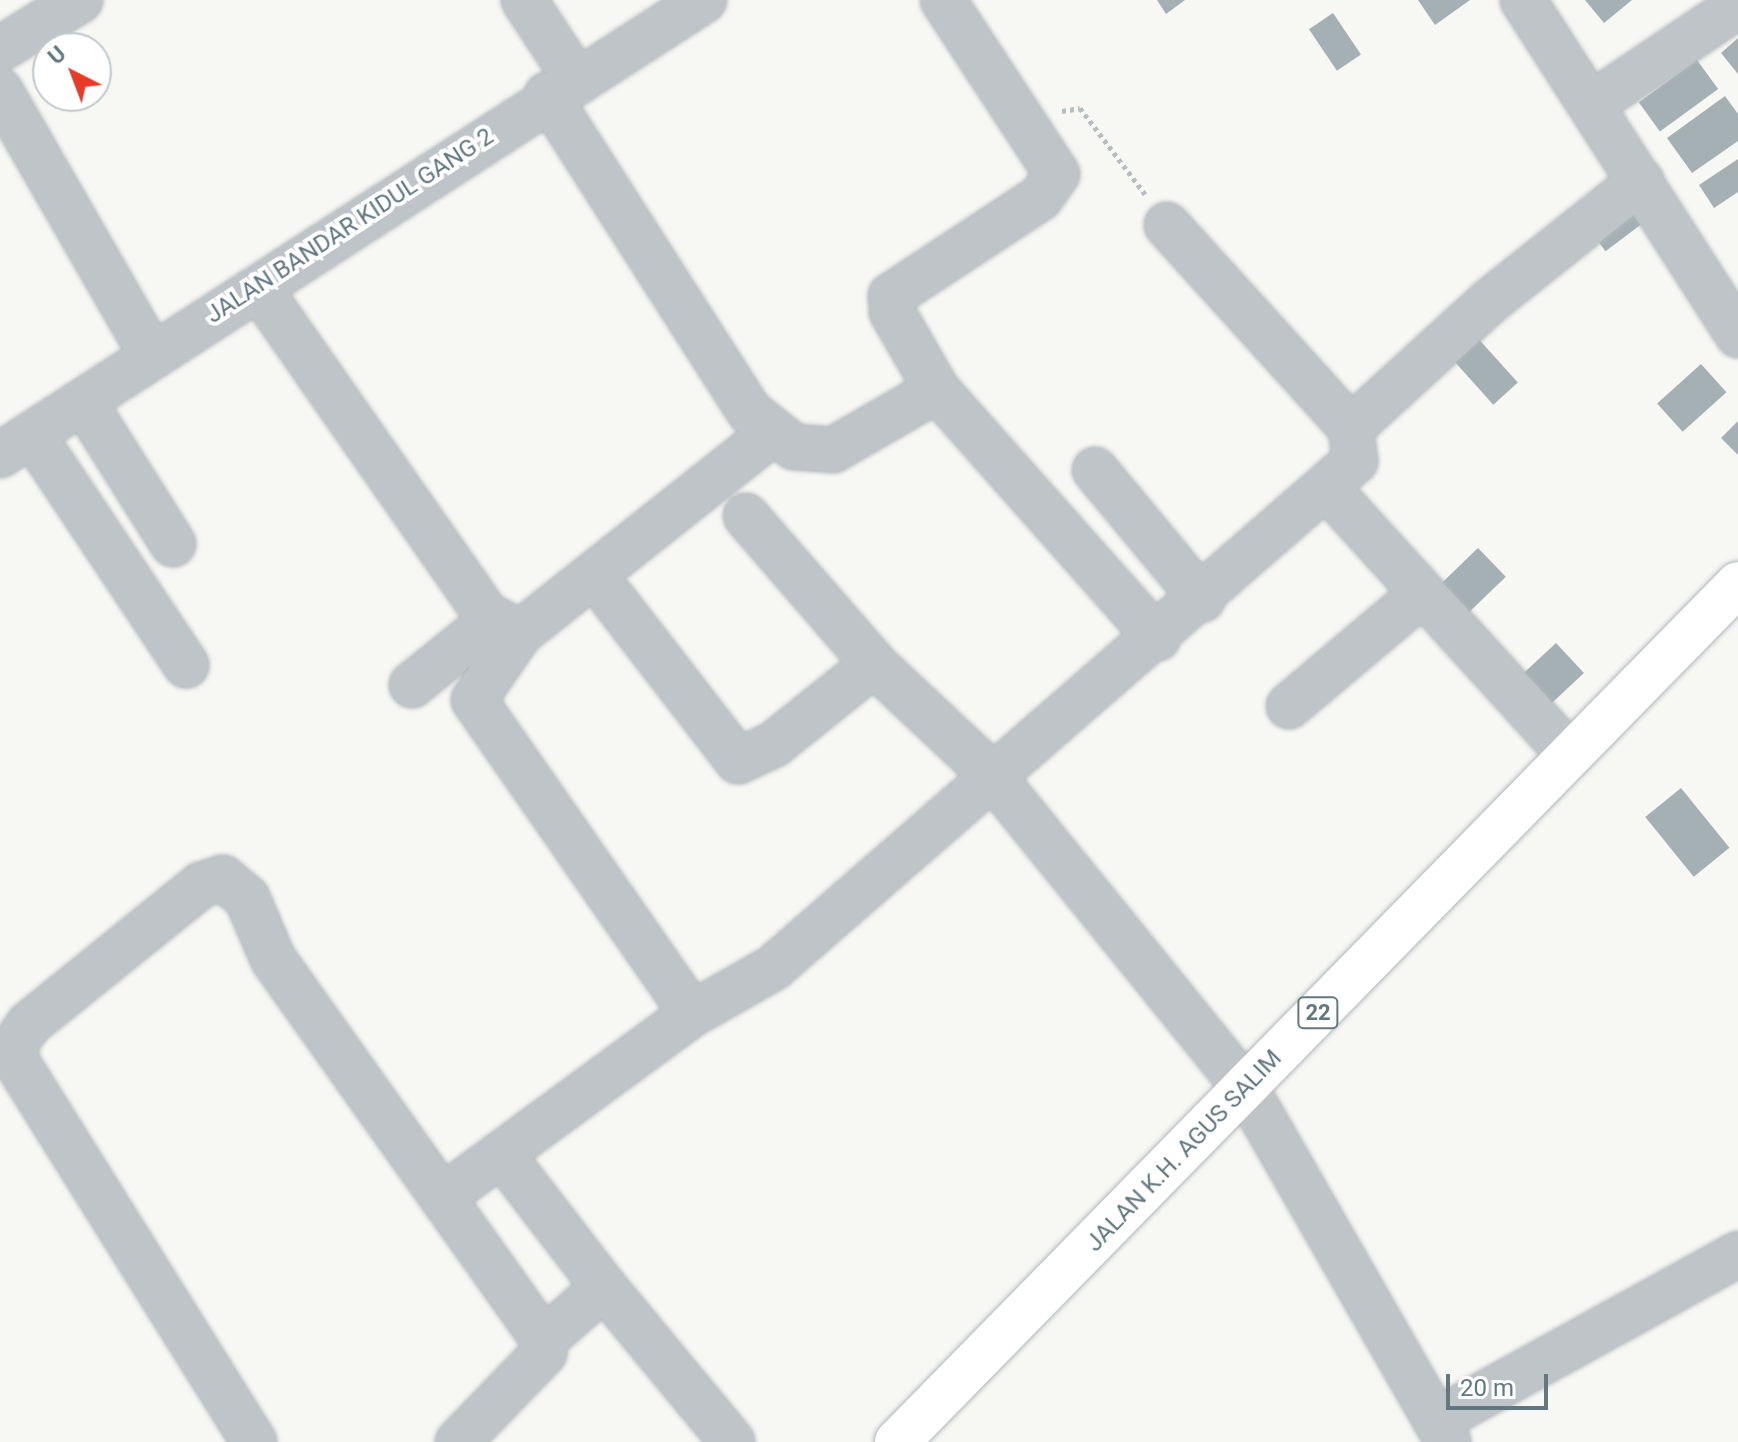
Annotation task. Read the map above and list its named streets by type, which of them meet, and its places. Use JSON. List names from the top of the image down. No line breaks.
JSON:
{"streets":{"highway":["22","JALAN K.H. AGUS SALIM"],"street":["JALAN BANDAR KIDUL GANG 2"]},"scale_bar":"20 m","north":"top left"}
